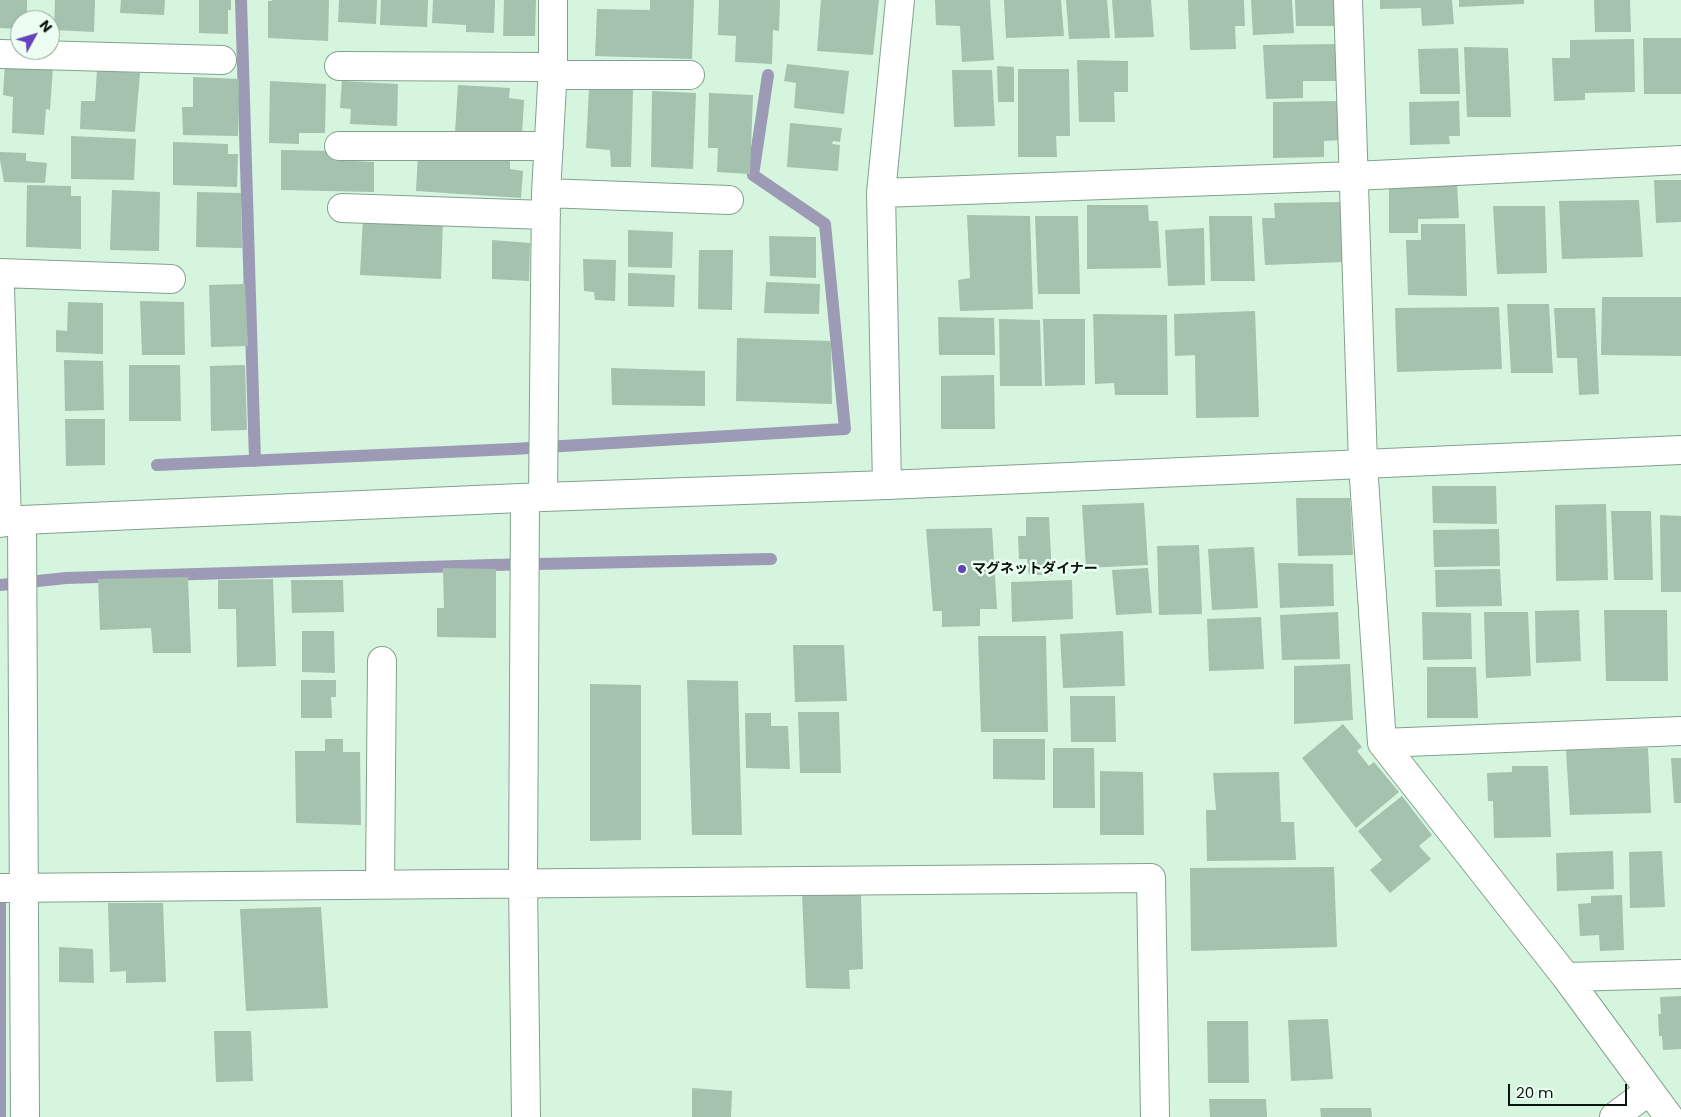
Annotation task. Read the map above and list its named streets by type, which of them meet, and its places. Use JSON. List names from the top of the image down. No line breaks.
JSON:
{"places":["マグネットダイナー"],"scale_bar":"20 m","north":"top right"}
